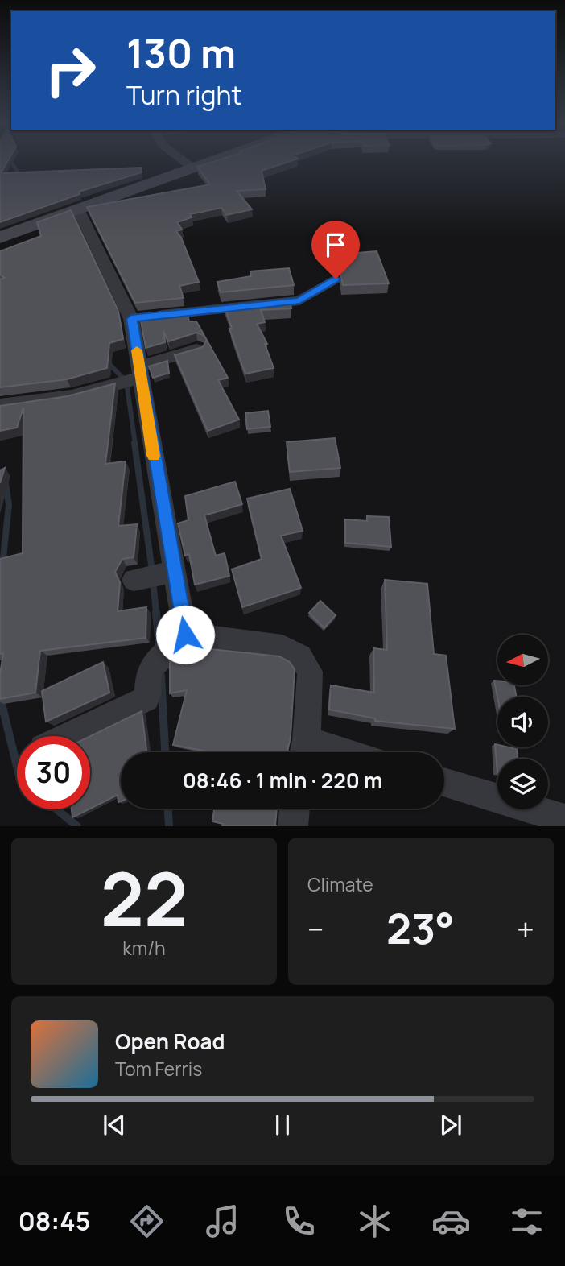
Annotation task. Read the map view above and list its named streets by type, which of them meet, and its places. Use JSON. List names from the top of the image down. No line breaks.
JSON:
{"north":"left","page":{"turn":["130 m","Turn right"],"limit":"30","trip":"08:46 · 1 min · 220 m","tile":[["22","km/h"],"Climate"],"heat":["−","23°","+"],"song":["Open Road","Tom Ferris"],"tabs":"08:45"}}
